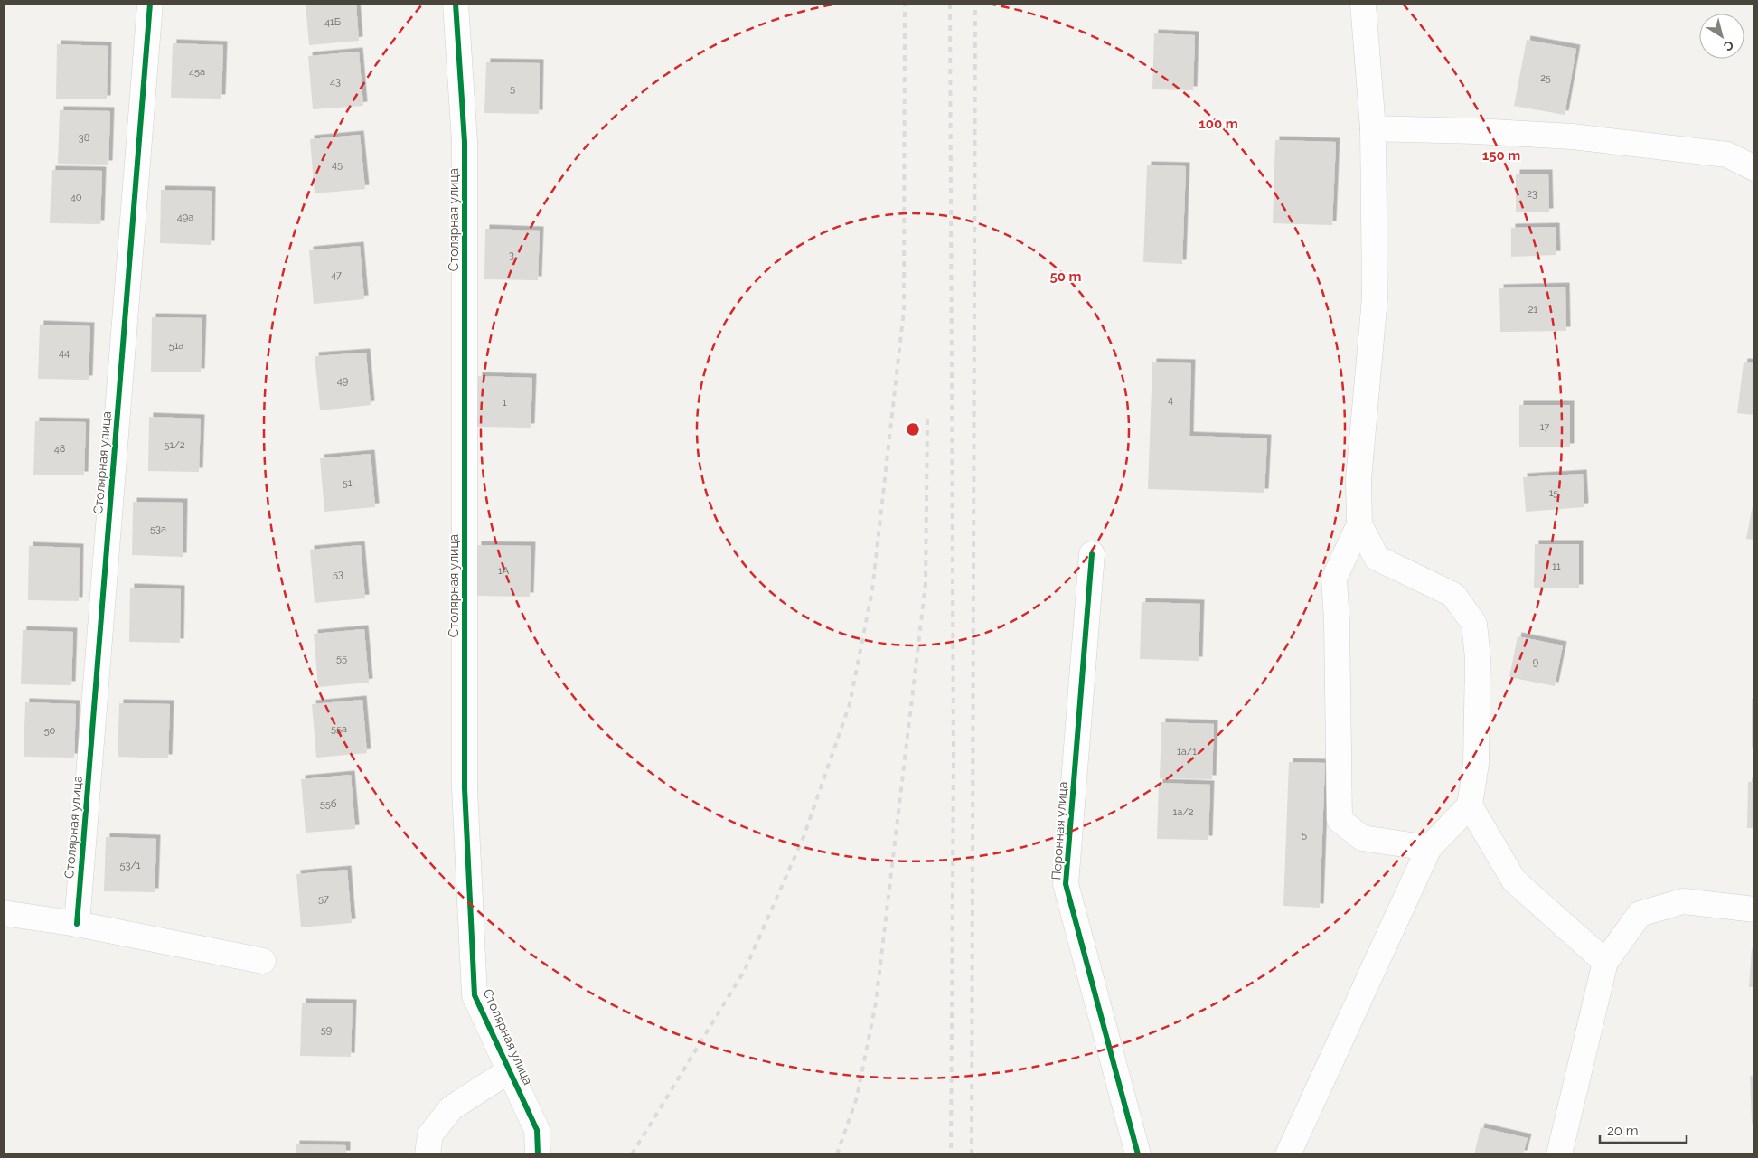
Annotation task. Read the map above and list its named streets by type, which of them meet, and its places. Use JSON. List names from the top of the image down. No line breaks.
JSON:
{"streets":{"street":["Столярная улица","Перонная улица"]},"house_numbers":["41Б","45а","25","43","5","38","45","23","40","49а","3","47","21","51а","44","49","4","1","17","51/2","48","51","15","53а","11","1А","53","55","9","55а","50","1а/1","55б","1а/2","5","53/1","57","59"],"scale_bar":"20 m","north":"bottom right","rings":["100 m","150 m","50 m"]}
